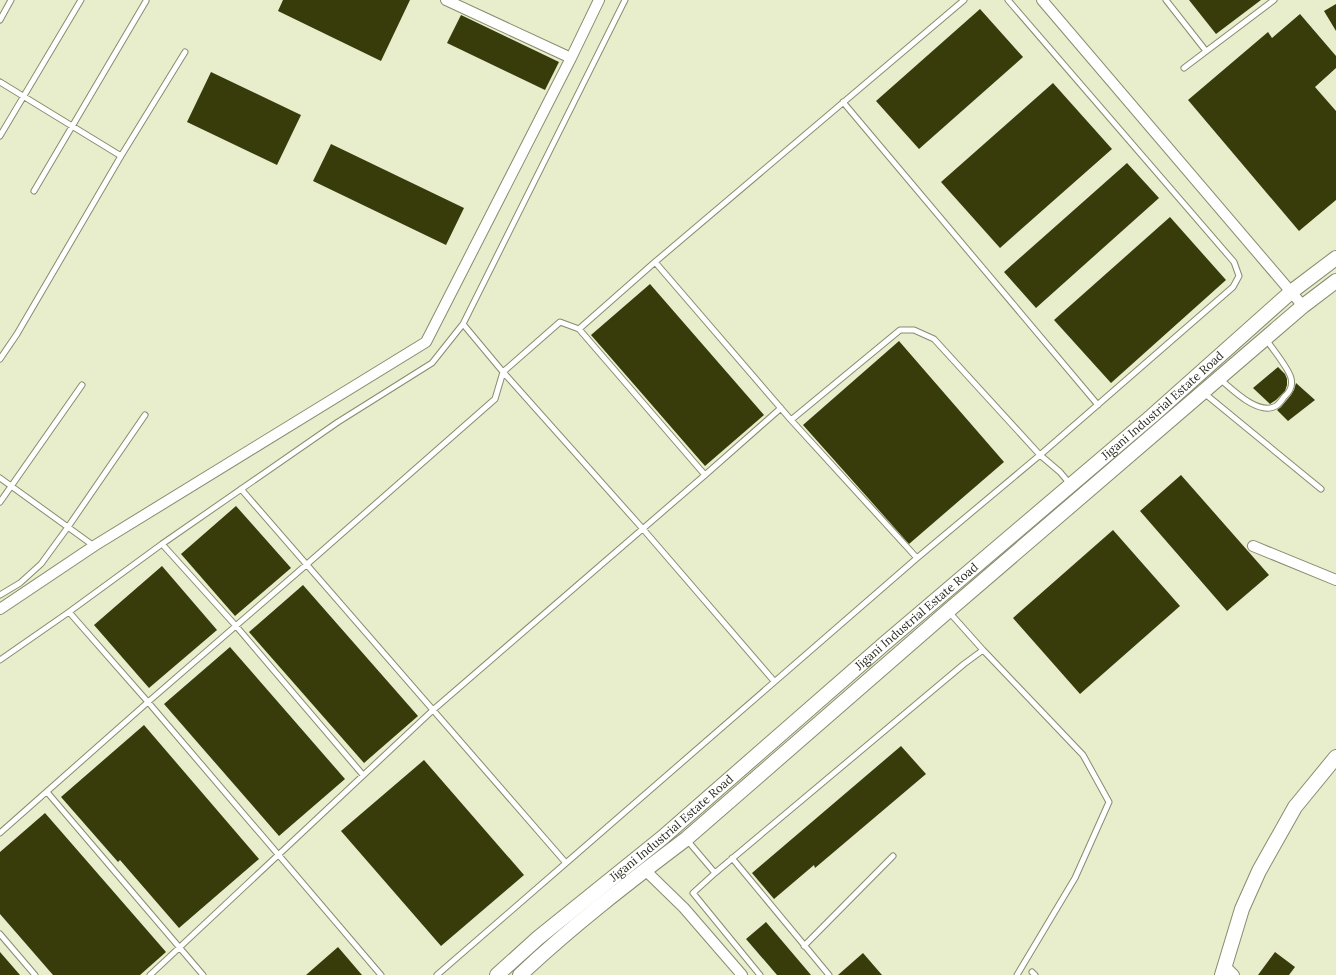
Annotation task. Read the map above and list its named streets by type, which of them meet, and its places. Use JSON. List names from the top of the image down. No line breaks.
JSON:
{"streets":{"main road":["Jigani Industrial Estate Road"]}}
